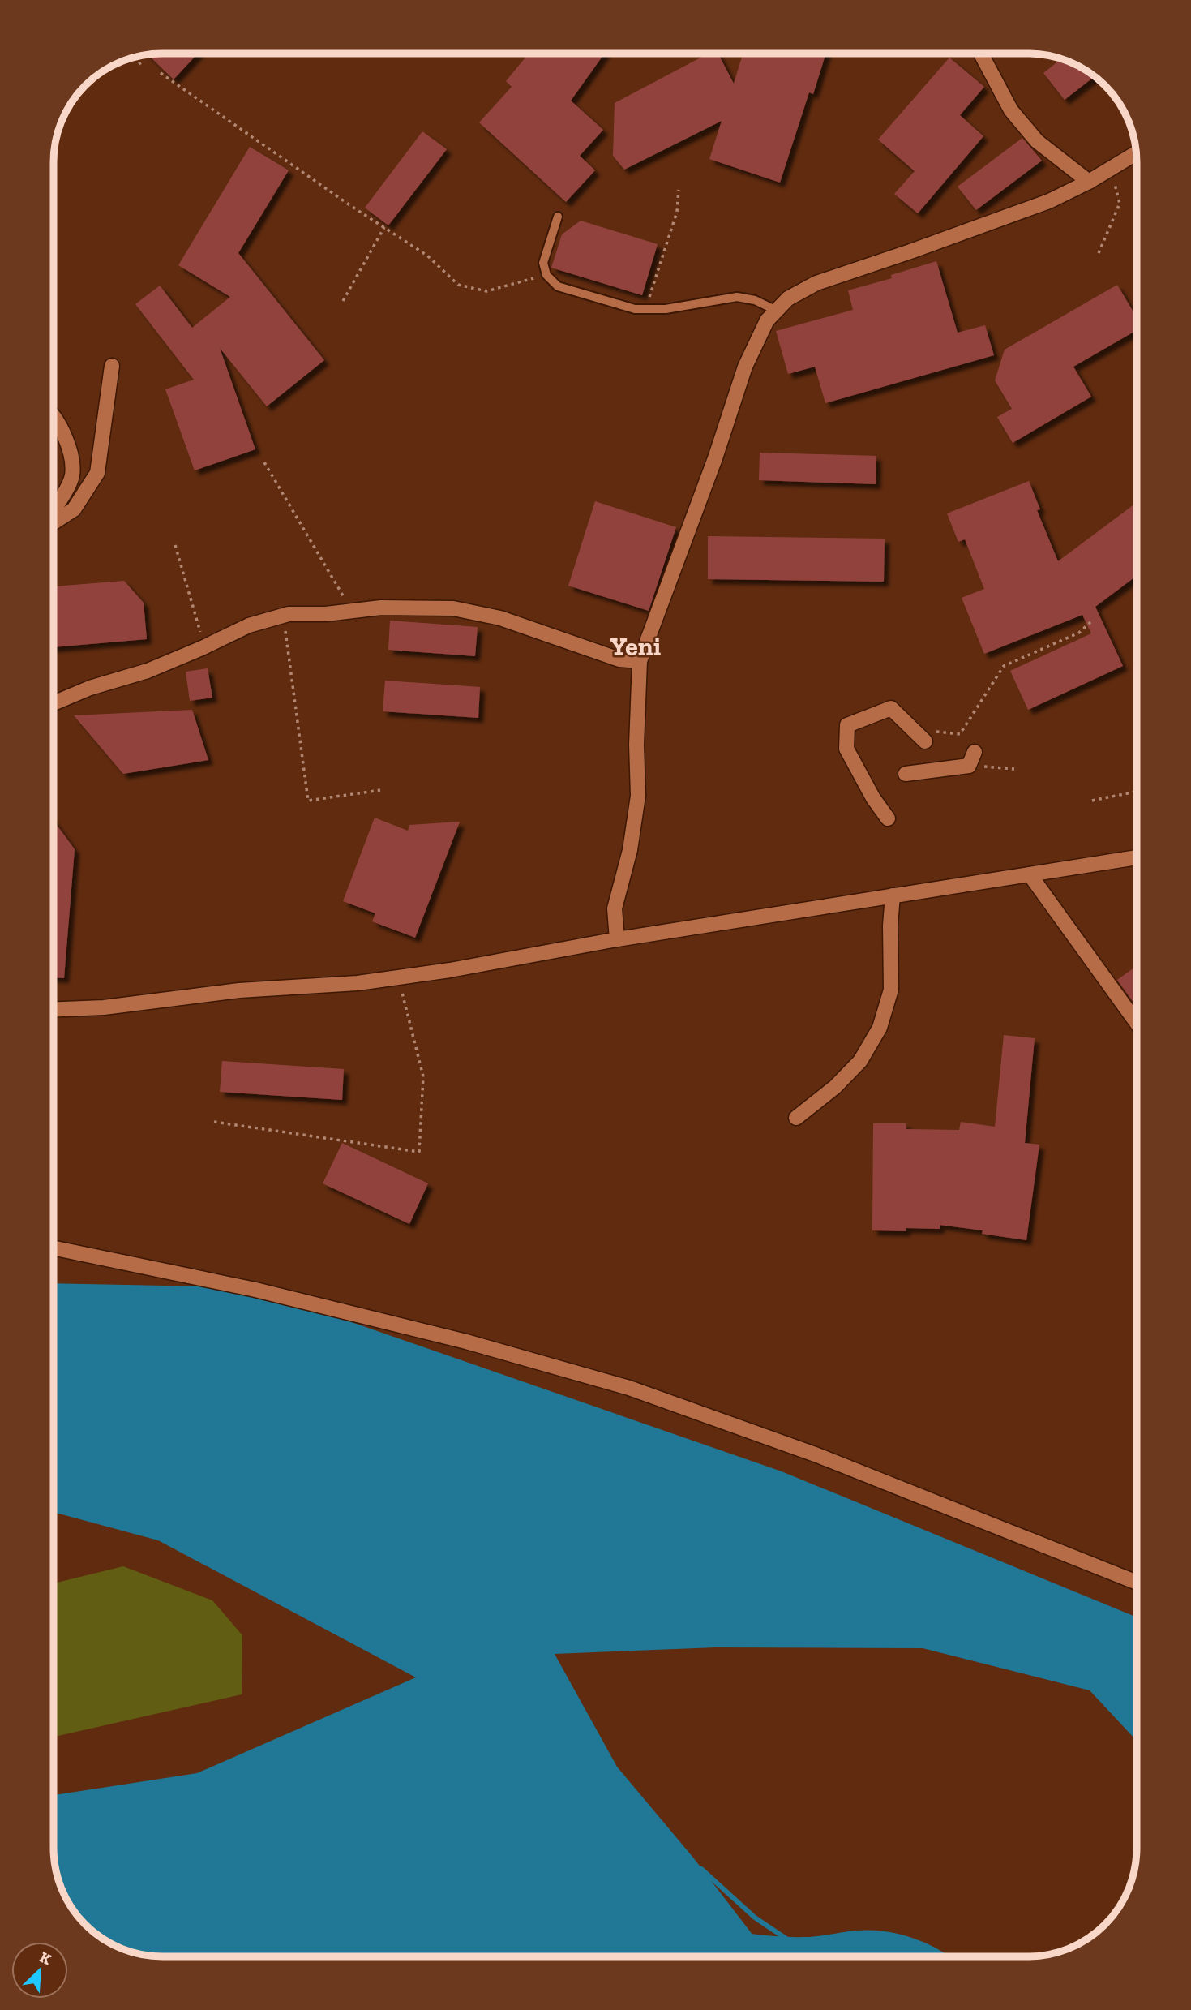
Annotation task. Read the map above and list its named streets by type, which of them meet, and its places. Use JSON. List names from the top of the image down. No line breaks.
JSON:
{"districts":["Yeni"],"north":"top right"}
